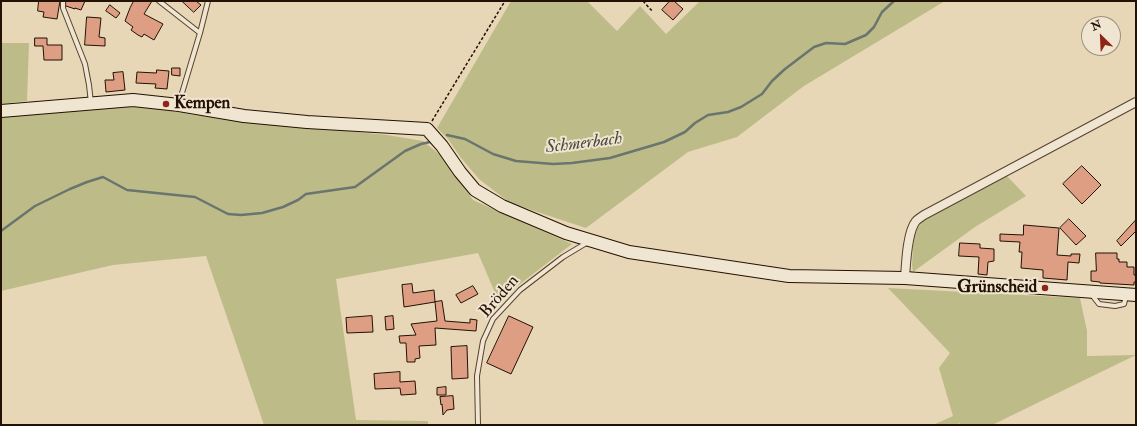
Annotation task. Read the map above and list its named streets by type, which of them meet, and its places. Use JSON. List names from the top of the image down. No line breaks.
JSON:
{"streets":{"lane":["Bröden"]},"water":["Schmerbach"],"places":["Kempen","Grünscheid"],"north":"top left"}
